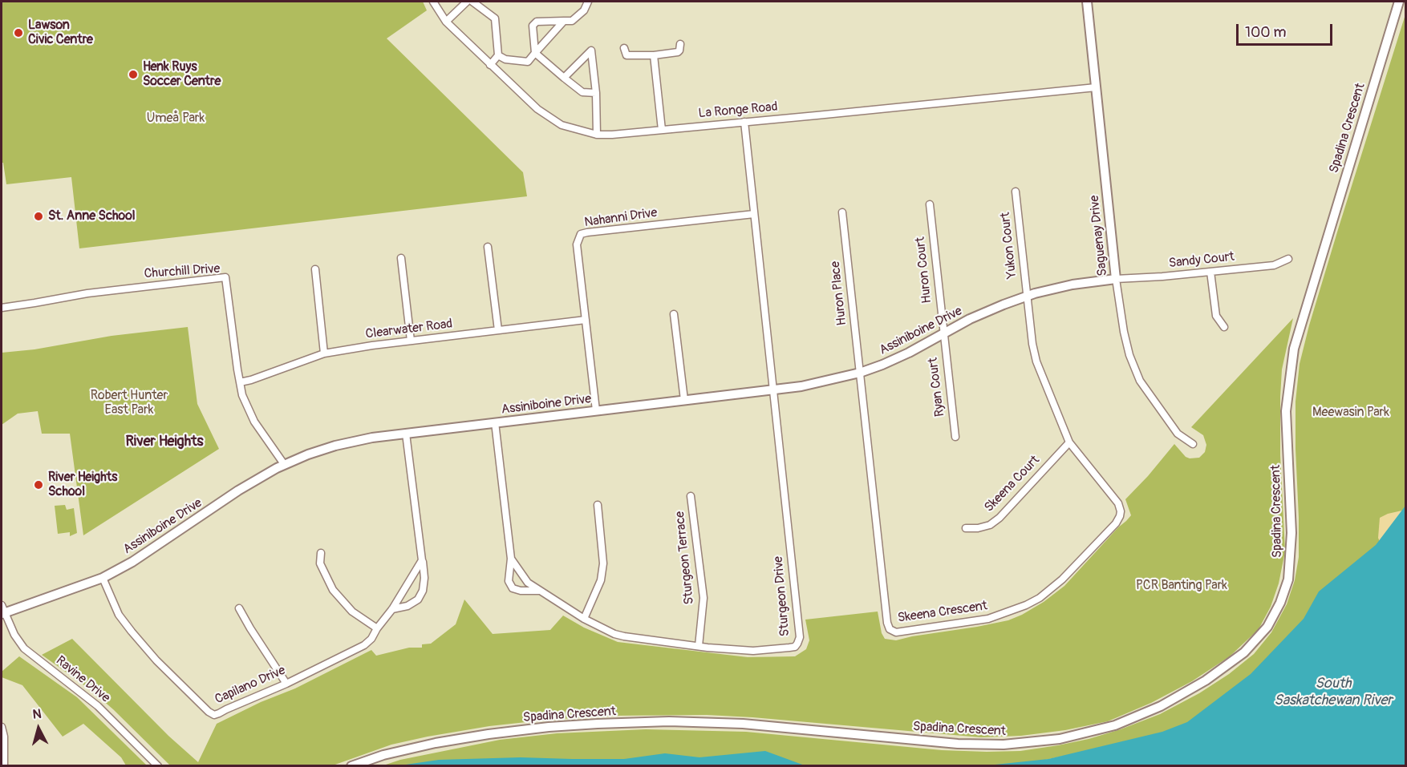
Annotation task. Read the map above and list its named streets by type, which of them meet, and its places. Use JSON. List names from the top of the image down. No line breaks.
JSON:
{"streets":{"street":["La Ronge Road","Spadina Crescent","Nahanni Drive","Saguenay Drive","Yukon Court","Sandy Court","Huron Court","Churchill Drive","Huron Place","Clearwater Road","Assiniboine Drive","Ryan Court","Skeena Court","Sturgeon Terrace","Sturgeon Drive","Skeena Crescent","Ravine Drive","Capilano Drive"]},"crossings":[["La Ronge Road","Saguenay Drive"],["Nahanni Drive","Clearwater Road"],["Nahanni Drive","Assiniboine Drive"],["Saguenay Drive","Sandy Court"],["Saguenay Drive","Assiniboine Drive"],["Yukon Court","Assiniboine Drive"],["Yukon Court","Skeena Crescent"],["Sandy Court","Assiniboine Drive"],["Huron Court","Assiniboine Drive"],["Huron Court","Ryan Court"],["Churchill Drive","Clearwater Road"],["Churchill Drive","Assiniboine Drive"],["Huron Place","Assiniboine Drive"],["Huron Place","Skeena Crescent"],["Assiniboine Drive","Ryan Court"],["Assiniboine Drive","Sturgeon Drive"],["Assiniboine Drive","Skeena Crescent"],["Assiniboine Drive","Ravine Drive"],["Assiniboine Drive","Capilano Drive"],["Skeena Court","Skeena Crescent"],["Sturgeon Terrace","Sturgeon Drive"]],"districts":["River Heights"],"water":["South Saskatchewan River"],"parks":["Umeå Park","Robert Hunter East Park","Meewasin Park","PCR Banting Park"],"places":["Lawson Civic Centre","Henk Ruys Soccer Centre","St. Anne School","River Heights School"],"scale_bar":"100 m","north":"top"}
